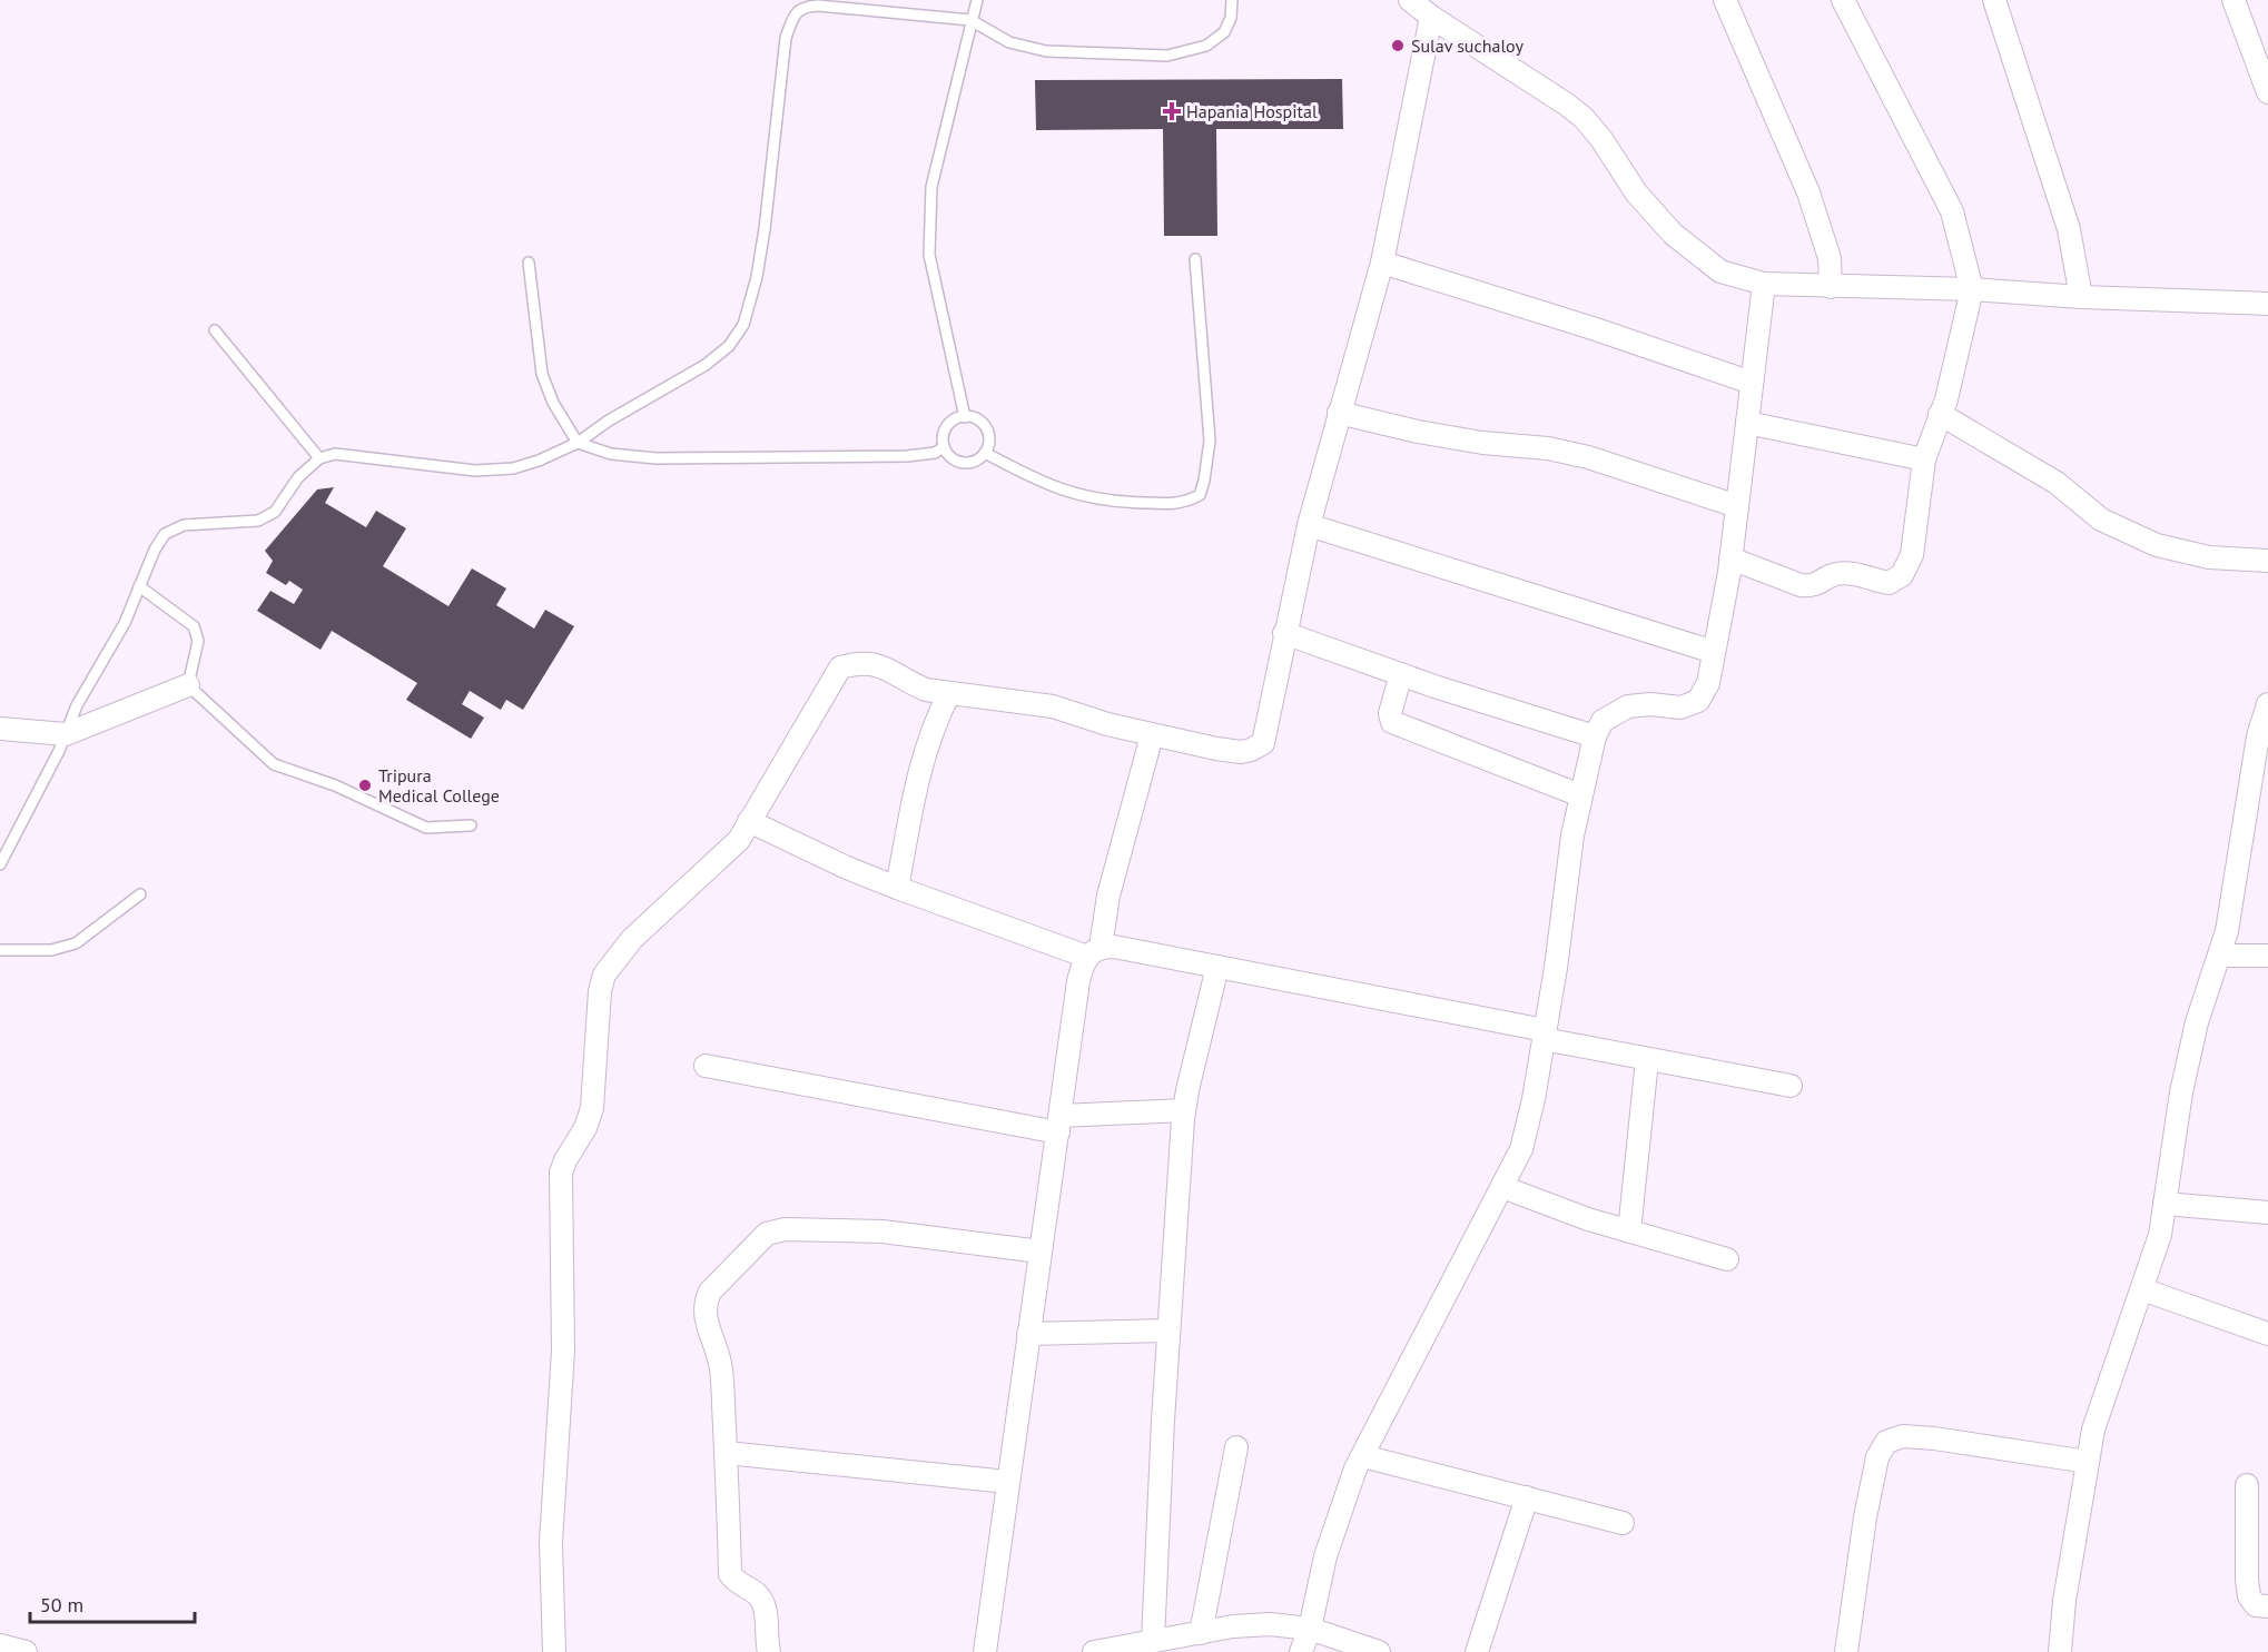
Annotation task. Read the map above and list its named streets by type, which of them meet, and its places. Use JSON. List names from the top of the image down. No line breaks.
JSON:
{"places":{"other":["Sulav suchaloy","Tripura Medical College"],"health":["Hapania Hospital"]},"scale_bar":"50 m"}
